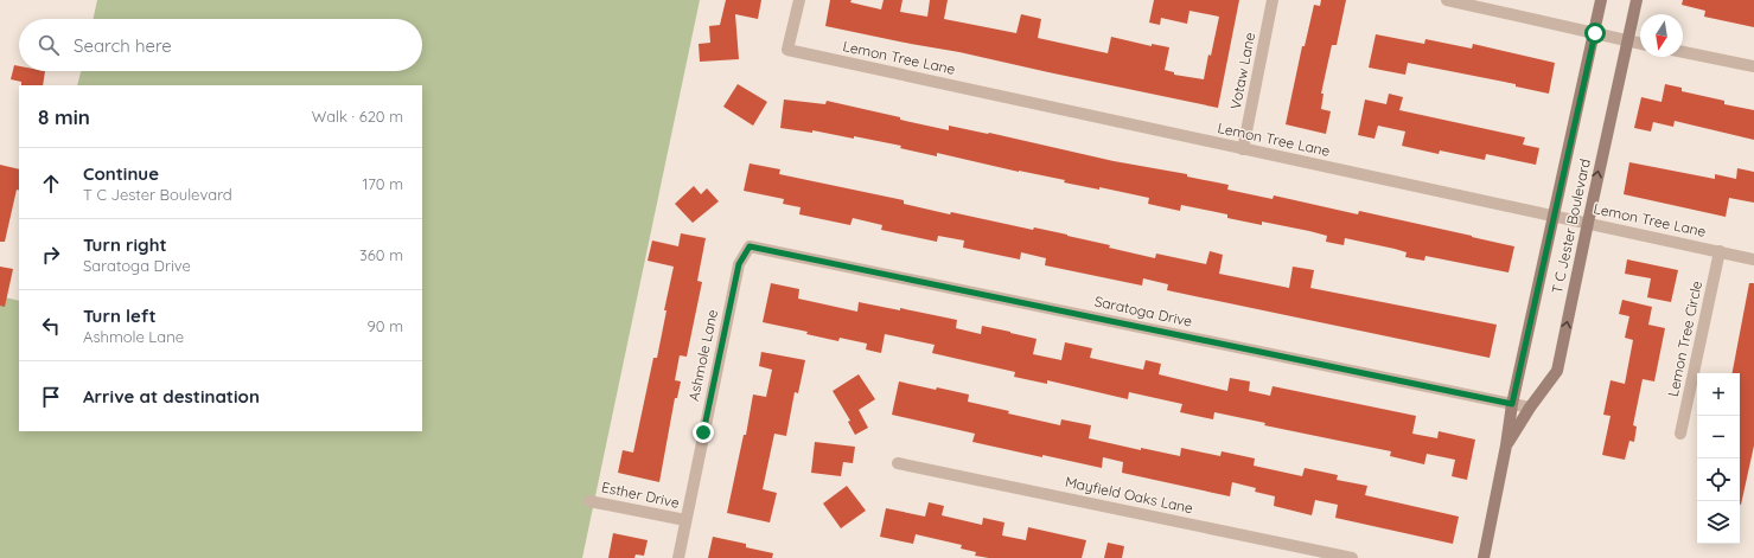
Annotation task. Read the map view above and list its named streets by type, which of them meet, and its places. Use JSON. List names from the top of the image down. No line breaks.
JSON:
{"streets":{"street":["Lemon Tree Lane","Votaw Lane","T C Jester Boulevard","Saratoga Drive","Lemon Tree Circle","Ashmole Lane","Esther Drive","Mayfield Oaks Lane"]},"crossings":[["Lemon Tree Lane","Votaw Lane"],["Lemon Tree Lane","T C Jester Boulevard"],["Lemon Tree Lane","Lemon Tree Circle"],["T C Jester Boulevard","Saratoga Drive"],["Saratoga Drive","Ashmole Lane"],["Ashmole Lane","Esther Drive"]],"north":"bottom","page":{"search":"Search here","heading":["8 min","Walk · 620 m"],"list":[["Continue","T C Jester Boulevard","170 m"],["Turn right","Saratoga Drive","360 m"],["Turn left","Ashmole Lane","90 m"],"Arrive at destination"],"map_buttons":["+","−"]}}
